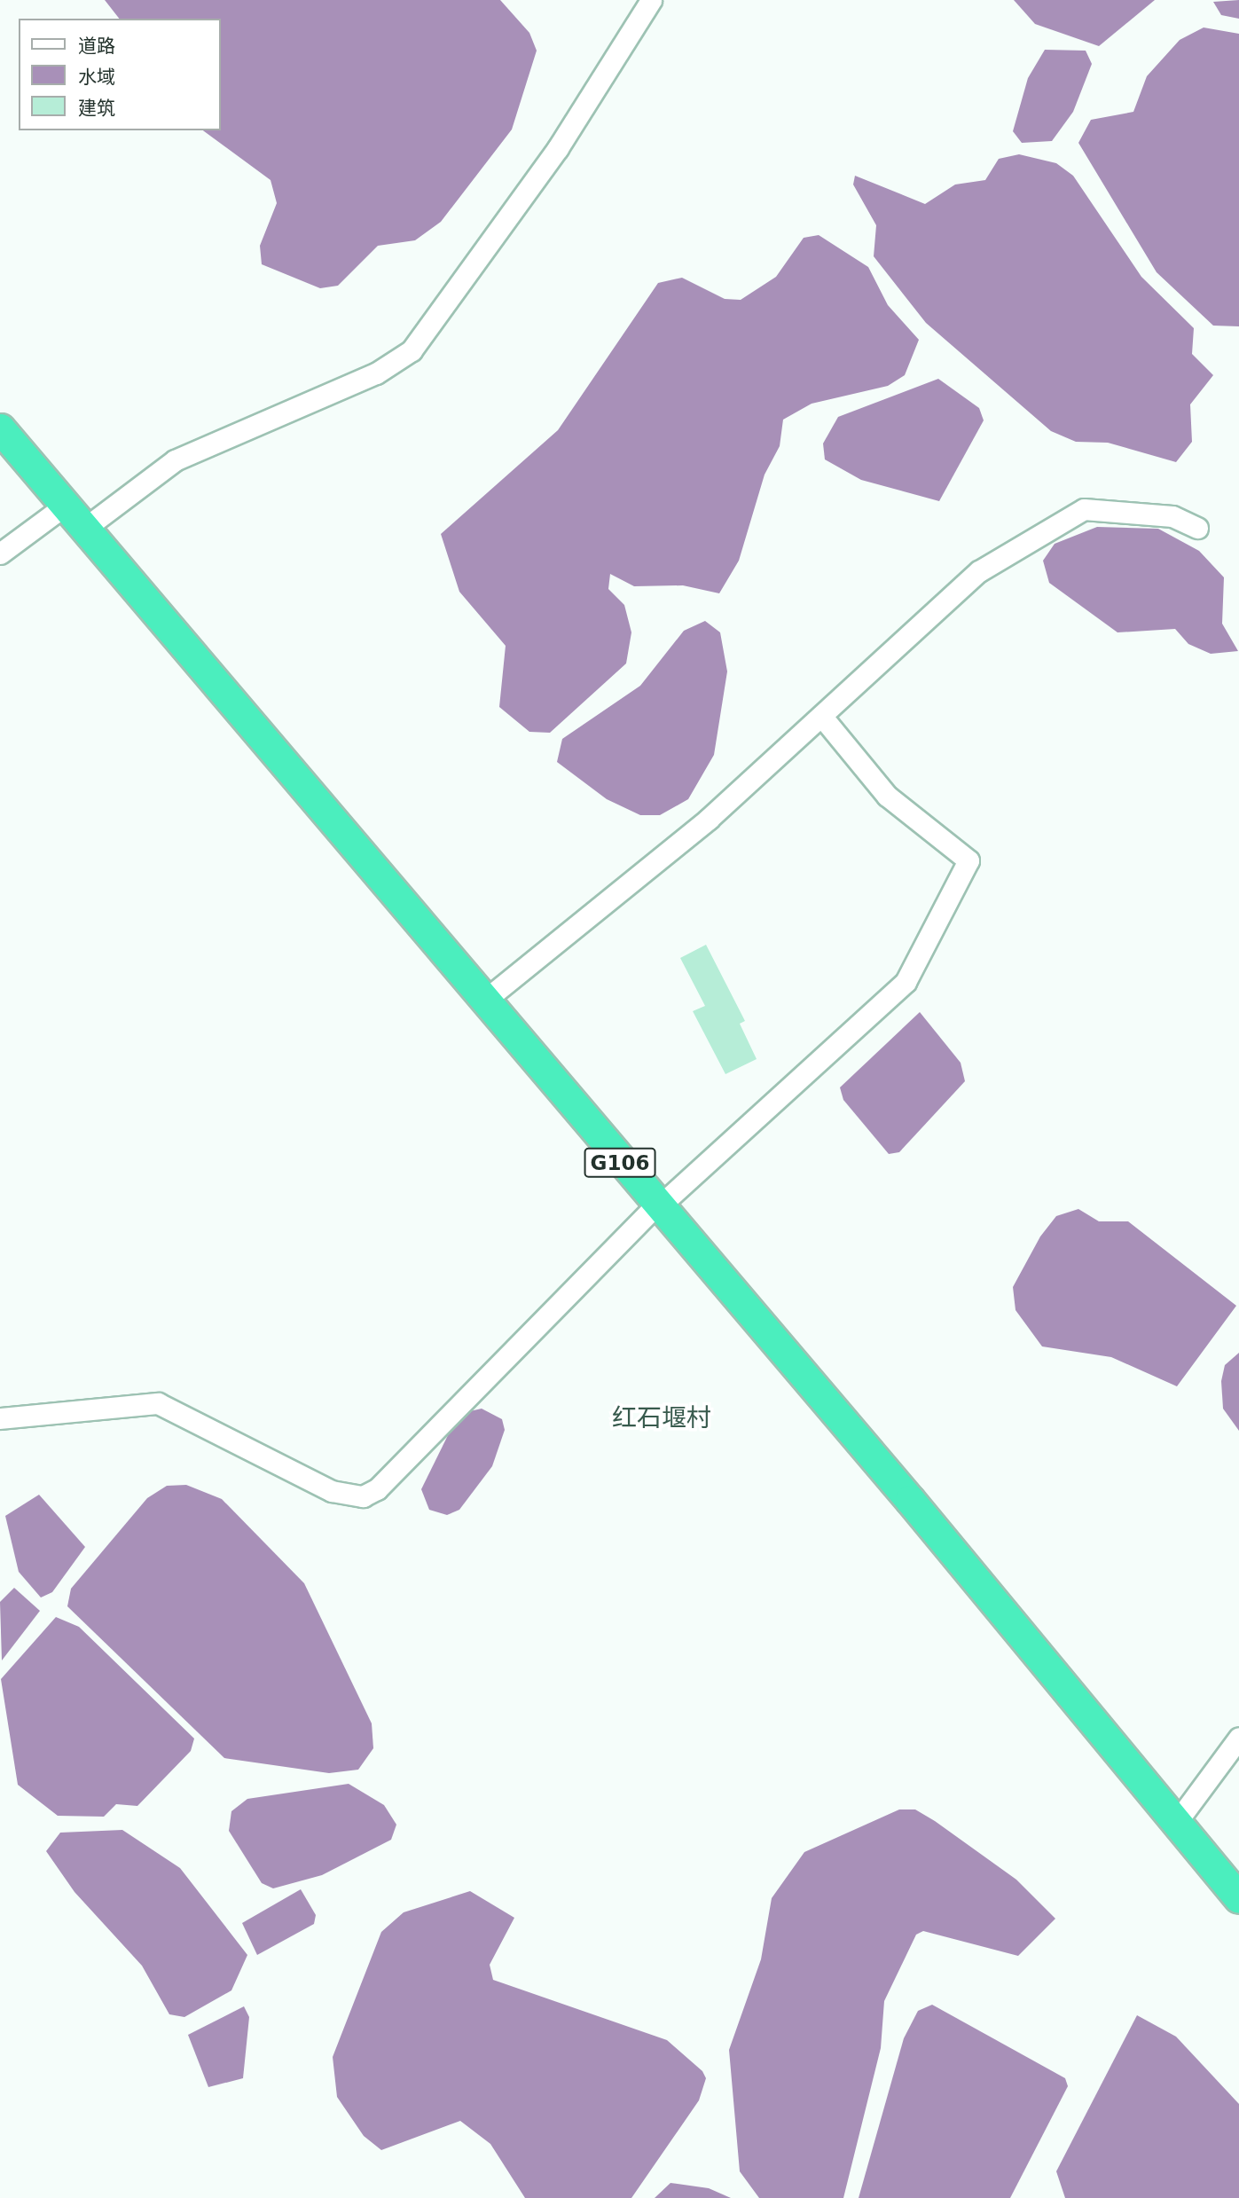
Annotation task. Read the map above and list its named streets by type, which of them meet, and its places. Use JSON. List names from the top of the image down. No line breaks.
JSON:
{"streets":{"highway":["G106"]},"districts":["红石堰村"],"legend":["道路","水域","建筑"]}
